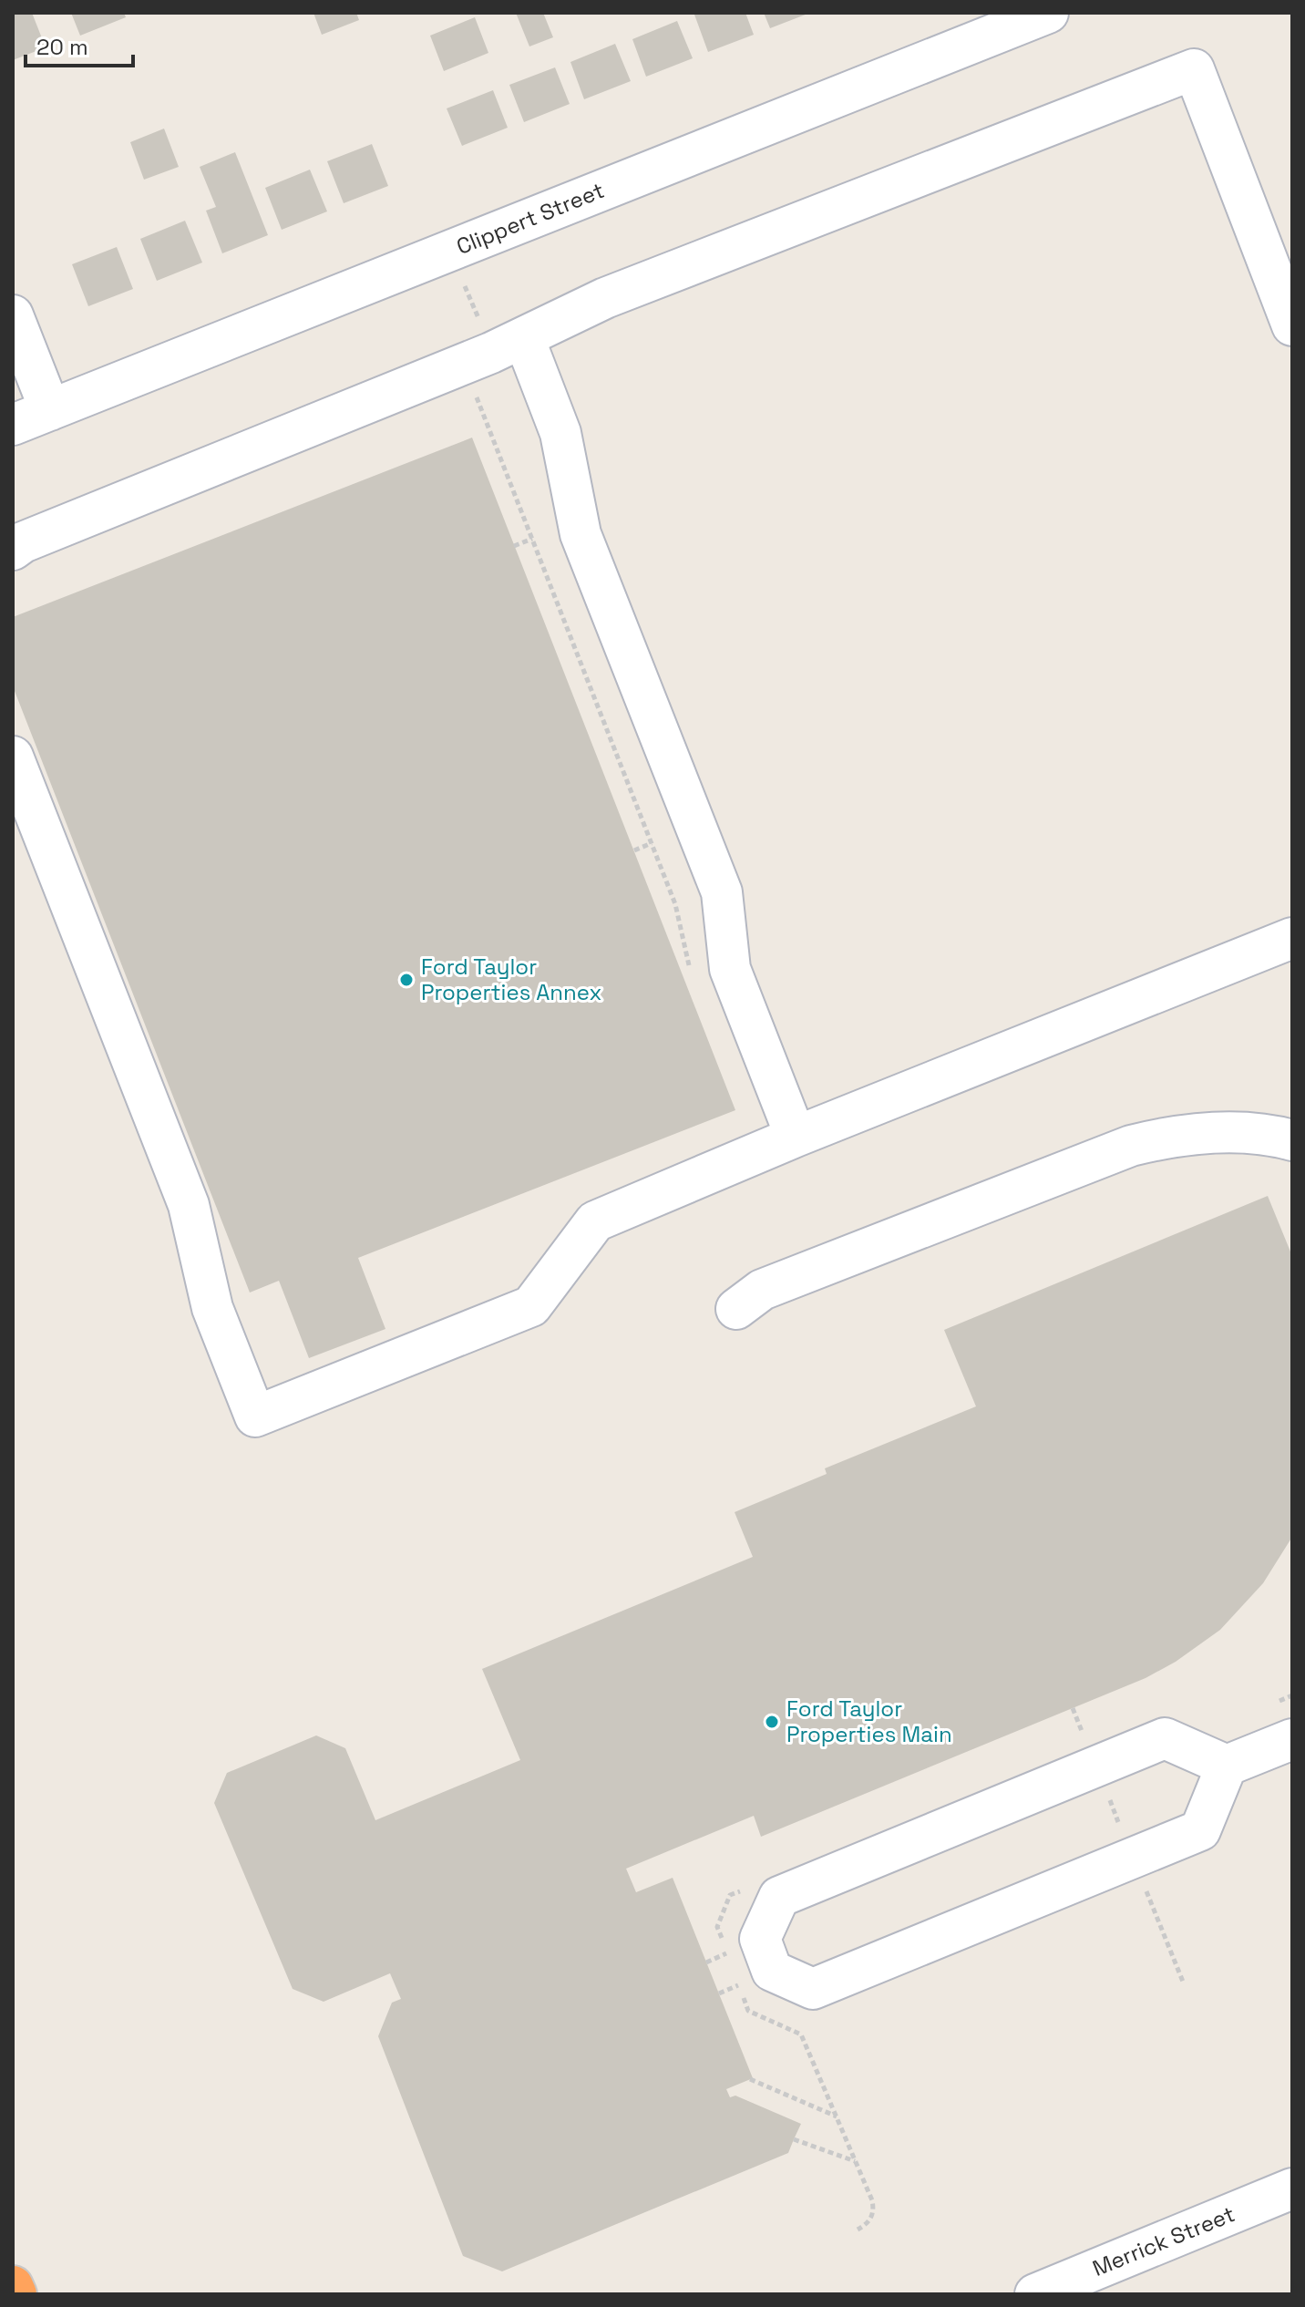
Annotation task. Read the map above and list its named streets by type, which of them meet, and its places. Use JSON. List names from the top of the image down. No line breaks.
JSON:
{"streets":{"street":["Clippert Street","Merrick Street"]},"places":["Ford Taylor Properties Annex","Ford Taylor Properties Main"],"scale_bar":"20 m"}
